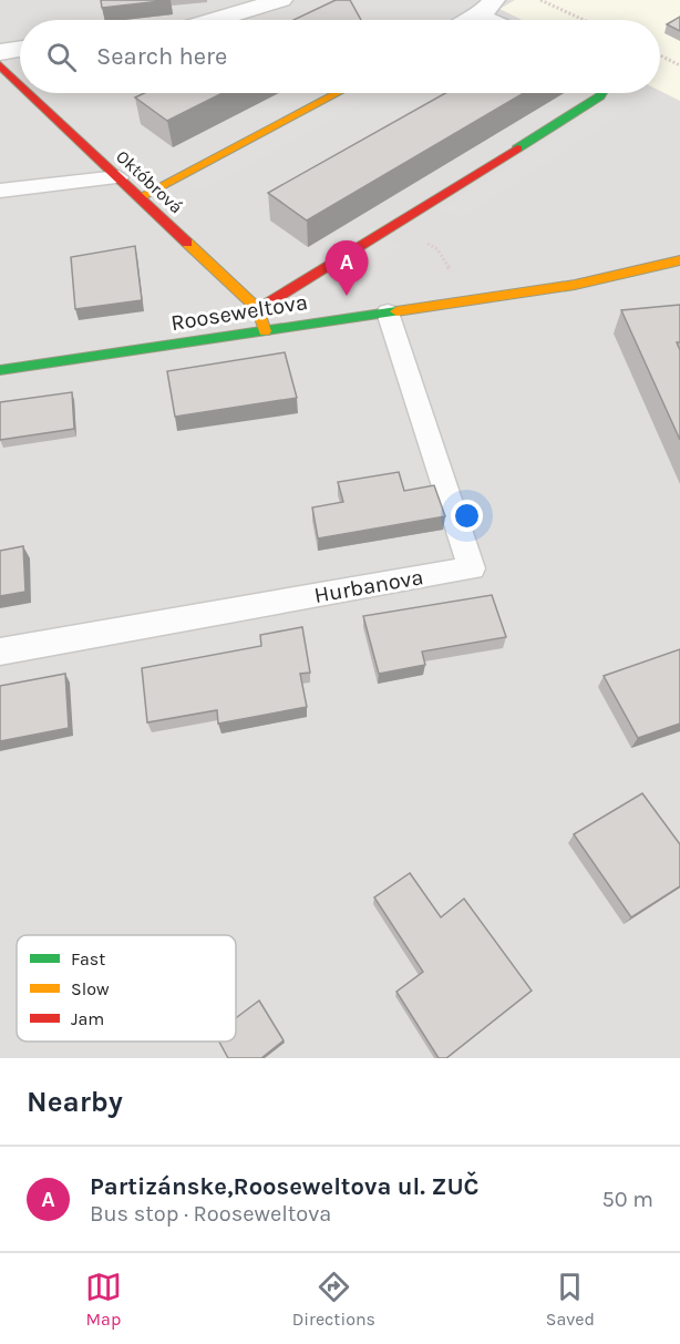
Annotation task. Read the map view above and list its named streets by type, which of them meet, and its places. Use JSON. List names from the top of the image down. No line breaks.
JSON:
{"streets":{"street":["Októbrová","Rooseweltova"],"lane":["Hurbanova"]},"crossings":[["Rooseweltova","Hurbanova"]],"legend":["Fast","Slow","Jam"],"page":{"search":"Search here","pins":"A","heading":"Nearby","list":[{"mark":"A","name":"Partizánske,Rooseweltova ul. ZUČ","note":"Bus stop · Rooseweltova","value":"50 m"}],"nav":["Map","Directions","Saved"]}}
